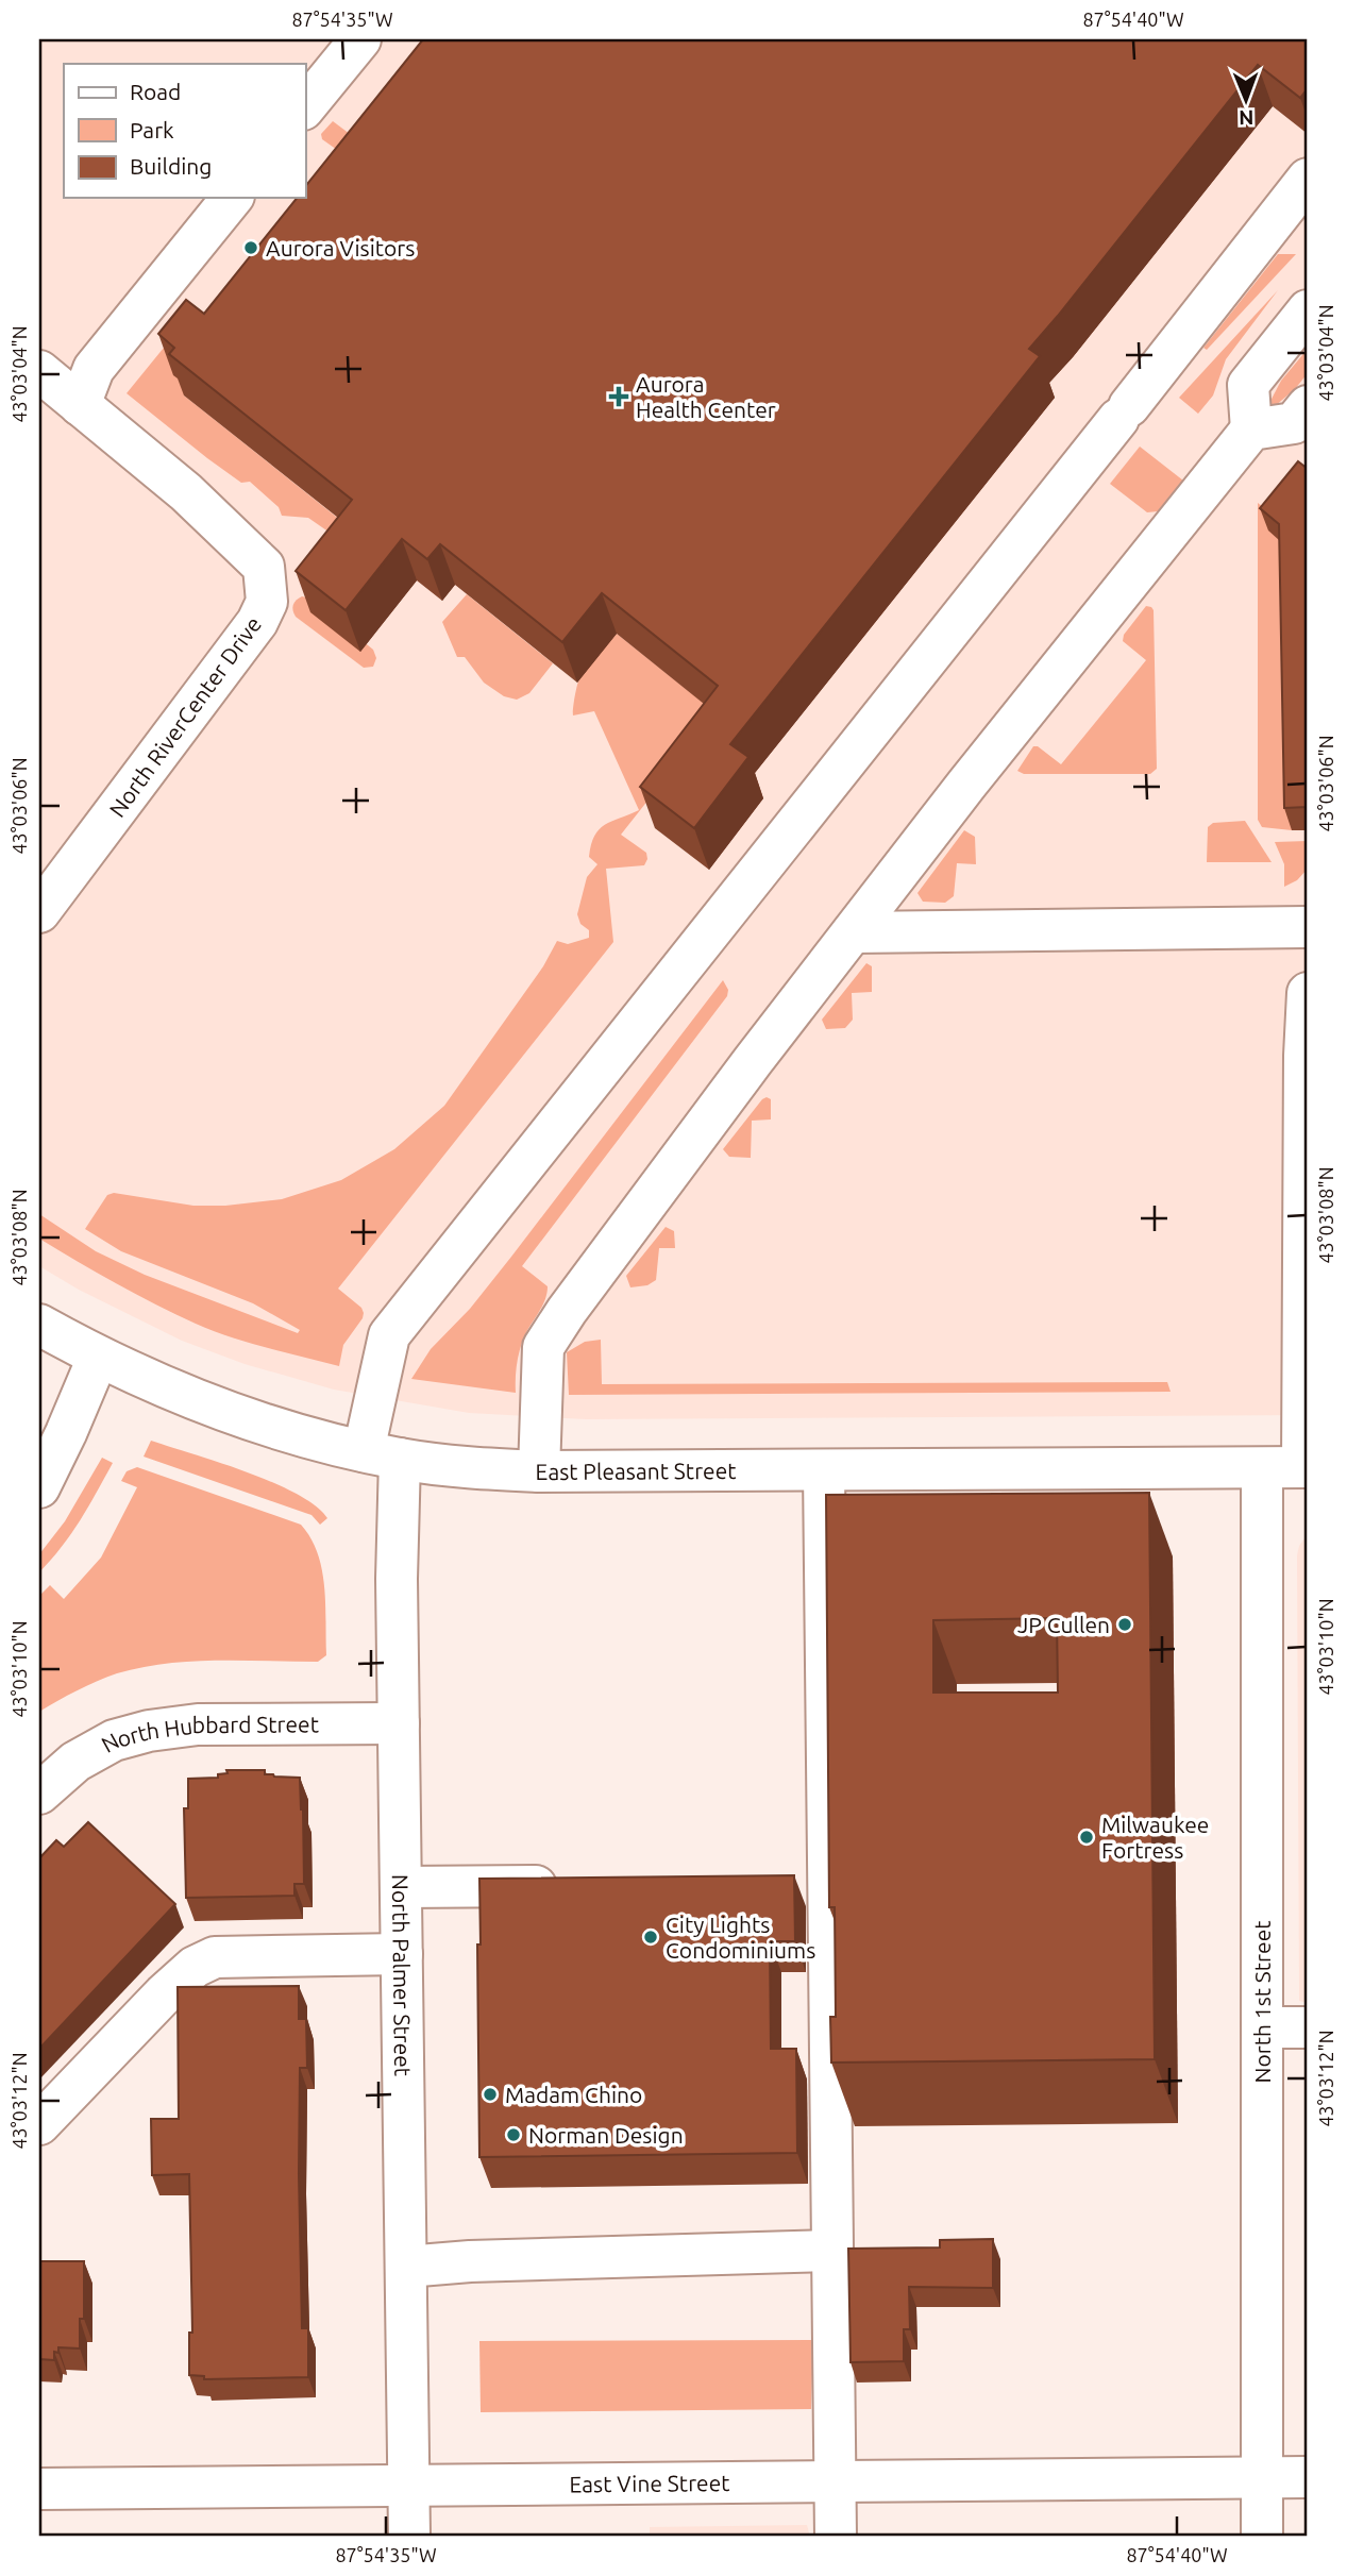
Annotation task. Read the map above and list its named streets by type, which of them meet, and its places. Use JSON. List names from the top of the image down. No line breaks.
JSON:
{"streets":{"street":["North RiverCenter Drive","East Pleasant Street","North Hubbard Street","North Palmer Street","North 1st Street","East Vine Street"]},"crossings":[["East Pleasant Street","North Palmer Street"],["East Pleasant Street","North 1st Street"],["North Hubbard Street","North Palmer Street"],["North Palmer Street","East Vine Street"],["North 1st Street","East Vine Street"]],"places":{"other":["Aurora Visitors","JP Cullen","Milwaukee Fortress","City Lights Condominiums","Madam Chino","Norman Design"],"health":["Aurora Health Center"]},"legend":["Road","Park","Building"],"north":"bottom","coordinates":["87°54'35\"W","87°54'40\"W","43°03'04\"N","43°03'06\"N","43°03'08\"N","43°03'10\"N","43°03'12\"N"]}
